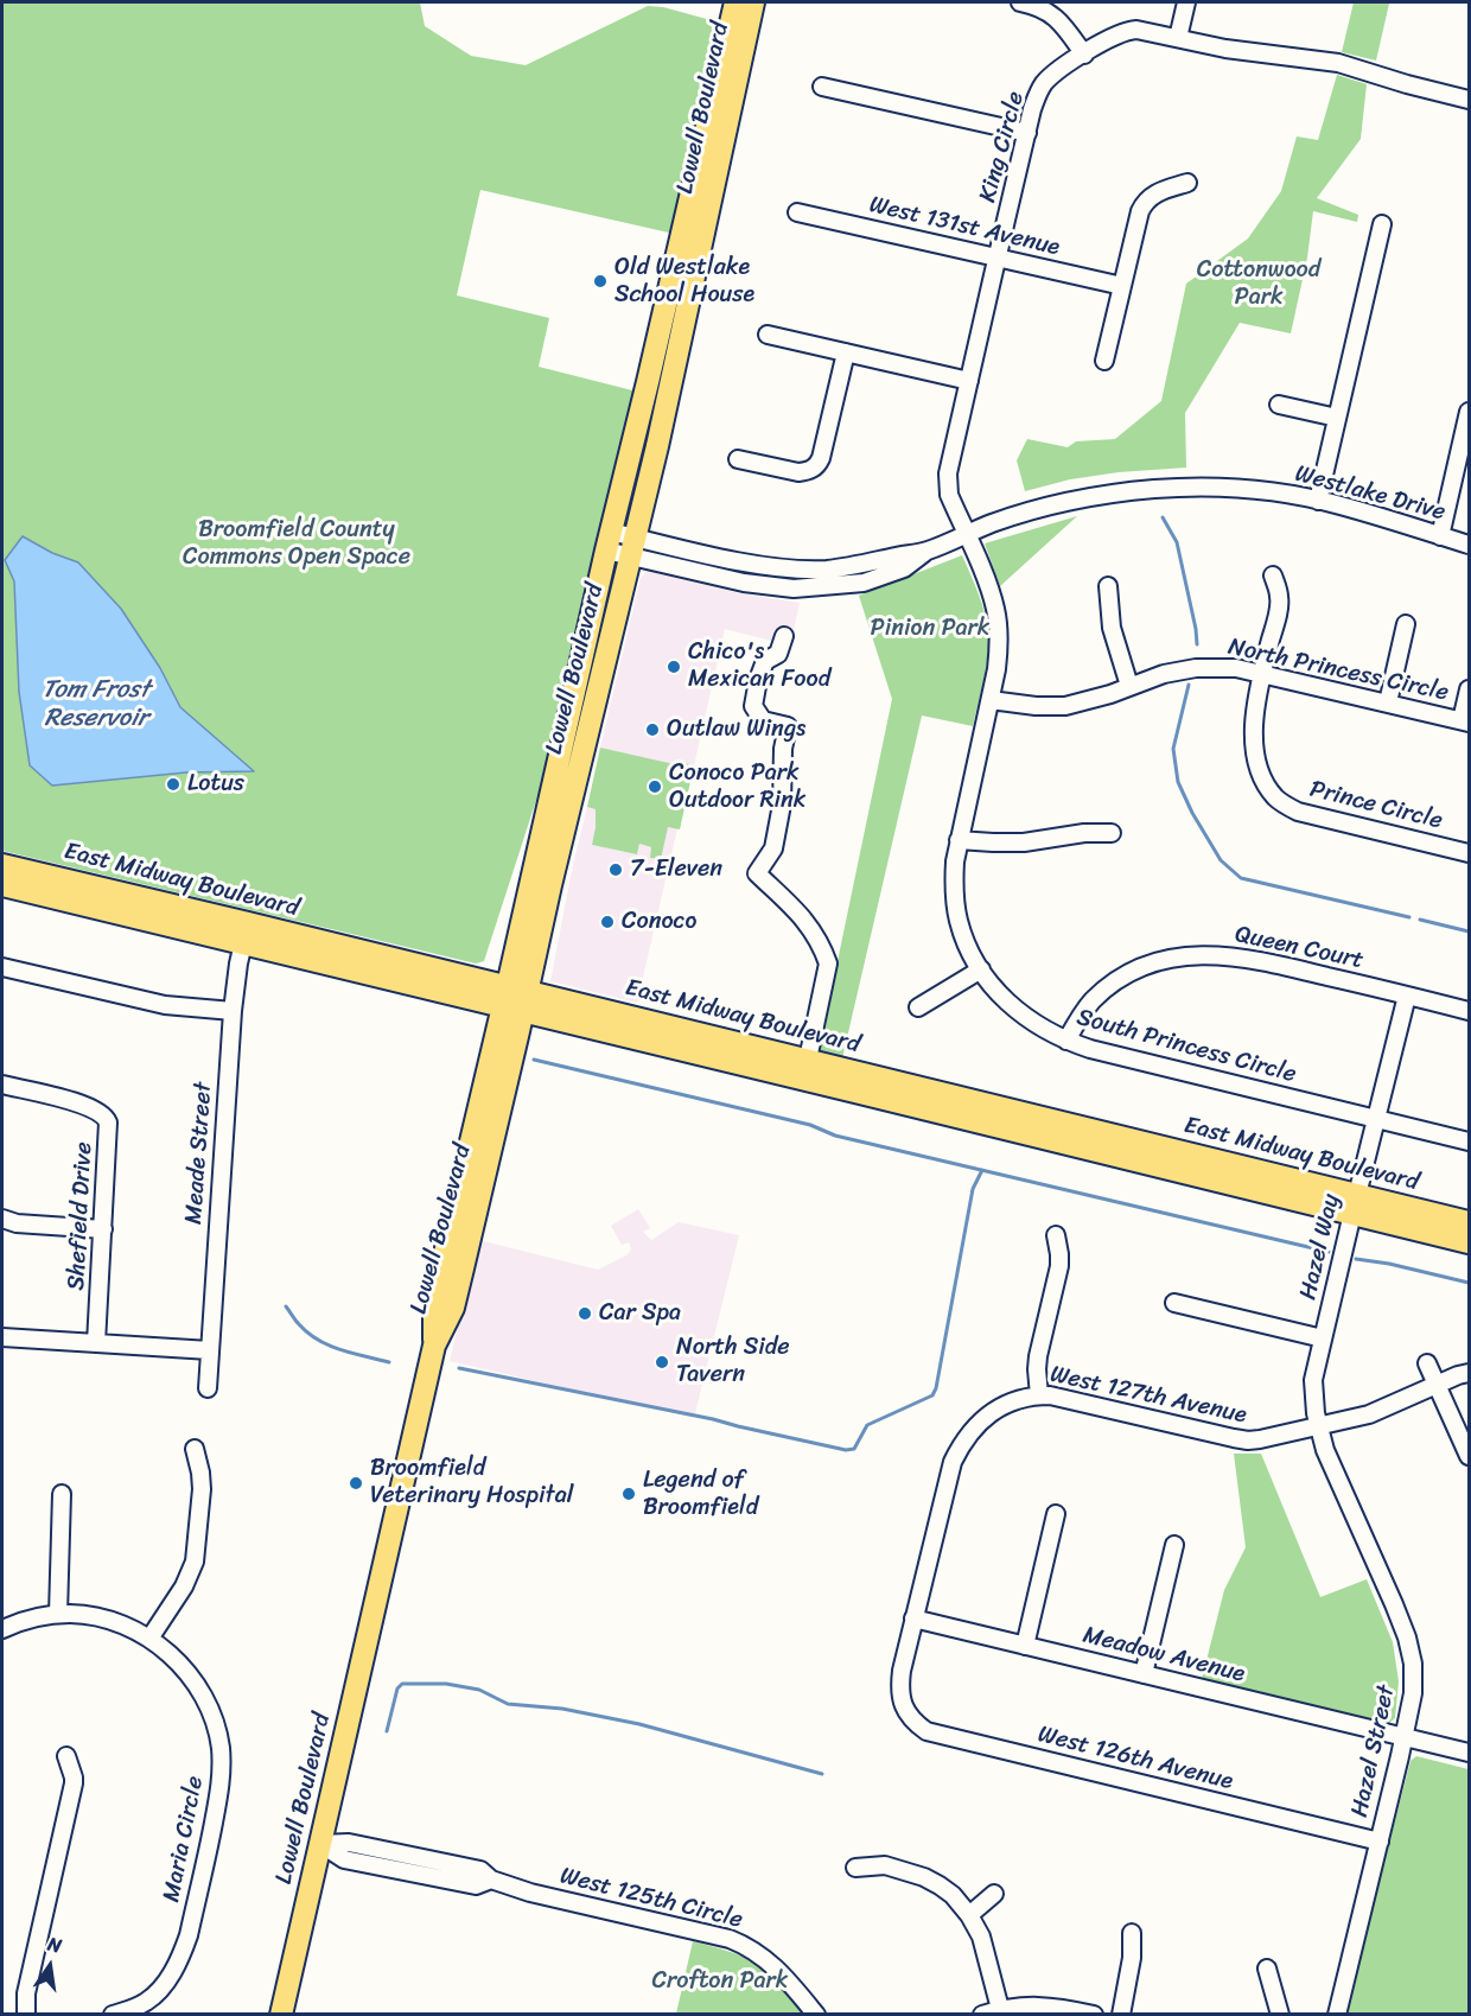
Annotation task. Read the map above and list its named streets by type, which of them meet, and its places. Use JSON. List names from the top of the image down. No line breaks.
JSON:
{"streets":{"main road":["Lowell Boulevard","East Midway Boulevard"],"street":["King Circle","West 131st Avenue","Westlake Drive","North Princess Circle","Prince Circle","Queen Court","South Princess Circle","Meade Street","Shefield Drive","Hazel Way","West 127th Avenue","Meadow Avenue","Hazel Street","West 126th Avenue","Maria Circle","West 125th Circle"]},"crossings":[["Lowell Boulevard","Westlake Drive"],["Lowell Boulevard","East Midway Boulevard"],["Lowell Boulevard","West 125th Circle"],["King Circle","West 131st Avenue"],["King Circle","Westlake Drive"],["King Circle","South Princess Circle"],["Westlake Drive","South Princess Circle"],["North Princess Circle","Prince Circle"],["North Princess Circle","South Princess Circle"],["East Midway Boulevard","Meade Street"],["East Midway Boulevard","Hazel Way"],["Queen Court","South Princess Circle"],["Queen Court","Hazel Way"],["South Princess Circle","Hazel Way"],["Hazel Way","West 127th Avenue"],["Hazel Way","Hazel Street"],["West 127th Avenue","Meadow Avenue"],["West 127th Avenue","Hazel Street"],["West 127th Avenue","West 126th Avenue"],["Meadow Avenue","Hazel Street"],["Hazel Street","West 126th Avenue"]],"water":["Tom Frost Reservoir"],"parks":["Cottonwood Park","Broomfield County Commons Open Space","Pinion Park","Crofton Park"],"places":["Old Westlake School House","Chico's Mexican Food","Outlaw Wings","Lotus","Conoco Park Outdoor Rink","7-Eleven","Conoco","Car Spa","North Side Tavern","Broomfield Veterinary Hospital","Legend of Broomfield"],"north":"top"}
